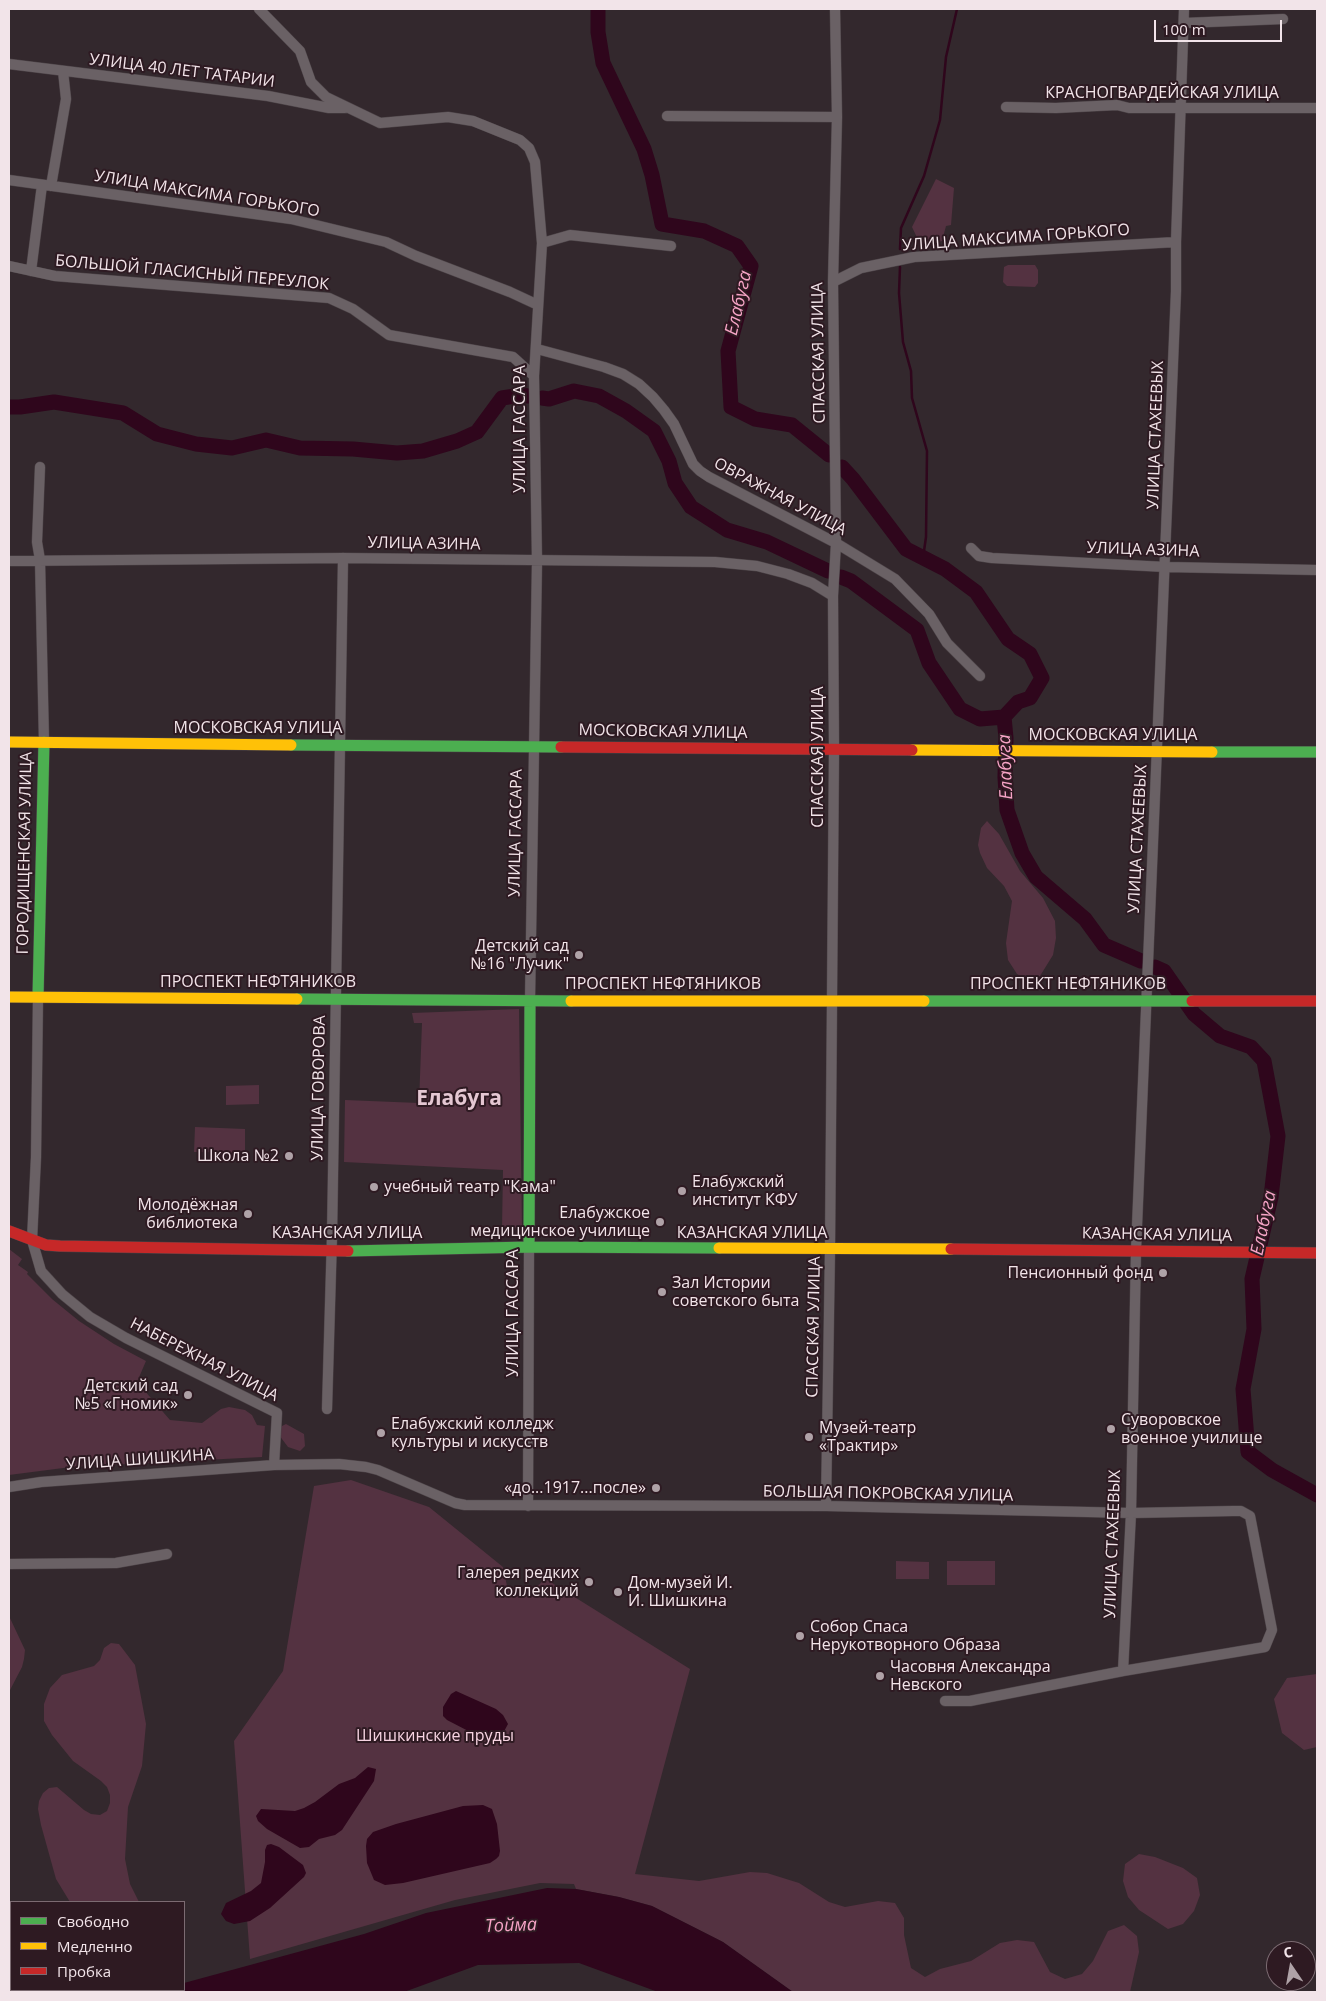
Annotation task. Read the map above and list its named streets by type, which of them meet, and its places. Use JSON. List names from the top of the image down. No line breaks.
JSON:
{"streets":{"main road":["УЛИЦА ГАССАРА","МОСКОВСКАЯ УЛИЦА","ГОРОДИЩЕНСКАЯ УЛИЦА","ПРОСПЕКТ НЕФТЯНИКОВ","КАЗАНСКАЯ УЛИЦА"],"street":["УЛИЦА 40 ЛЕТ ТАТАРИИ","КРАСНОГВАРДЕЙСКАЯ УЛИЦА","УЛИЦА МАКСИМА ГОРЬКОГО","БОЛЬШОЙ ГЛАСИСНЫЙ ПЕРЕУЛОК","СПАССКАЯ УЛИЦА","УЛИЦА СТАХЕЕВЫХ","ОВРАЖНАЯ УЛИЦА","УЛИЦА АЗИНА","УЛИЦА ГОВОРОВА","НАБЕРЕЖНАЯ УЛИЦА","УЛИЦА ШИШКИНА","БОЛЬШАЯ ПОКРОВСКАЯ УЛИЦА"]},"crossings":[["УЛИЦА 40 ЛЕТ ТАТАРИИ","УЛИЦА ГАССАРА"],["КРАСНОГВАРДЕЙСКАЯ УЛИЦА","УЛИЦА СТАХЕЕВЫХ"],["УЛИЦА МАКСИМА ГОРЬКОГО","СПАССКАЯ УЛИЦА"],["УЛИЦА МАКСИМА ГОРЬКОГО","УЛИЦА ГАССАРА"],["УЛИЦА МАКСИМА ГОРЬКОГО","УЛИЦА СТАХЕЕВЫХ"],["БОЛЬШОЙ ГЛАСИСНЫЙ ПЕРЕУЛОК","УЛИЦА ГАССАРА"],["СПАССКАЯ УЛИЦА","ОВРАЖНАЯ УЛИЦА"],["СПАССКАЯ УЛИЦА","УЛИЦА АЗИНА"],["СПАССКАЯ УЛИЦА","МОСКОВСКАЯ УЛИЦА"],["СПАССКАЯ УЛИЦА","ПРОСПЕКТ НЕФТЯНИКОВ"],["СПАССКАЯ УЛИЦА","КАЗАНСКАЯ УЛИЦА"],["СПАССКАЯ УЛИЦА","БОЛЬШАЯ ПОКРОВСКАЯ УЛИЦА"],["УЛИЦА ГАССАРА","ОВРАЖНАЯ УЛИЦА"],["УЛИЦА ГАССАРА","УЛИЦА АЗИНА"],["УЛИЦА ГАССАРА","МОСКОВСКАЯ УЛИЦА"],["УЛИЦА ГАССАРА","ПРОСПЕКТ НЕФТЯНИКОВ"],["УЛИЦА ГАССАРА","КАЗАНСКАЯ УЛИЦА"],["УЛИЦА ГАССАРА","БОЛЬШАЯ ПОКРОВСКАЯ УЛИЦА"],["УЛИЦА СТАХЕЕВЫХ","УЛИЦА АЗИНА"],["УЛИЦА СТАХЕЕВЫХ","МОСКОВСКАЯ УЛИЦА"],["УЛИЦА СТАХЕЕВЫХ","ПРОСПЕКТ НЕФТЯНИКОВ"],["УЛИЦА СТАХЕЕВЫХ","КАЗАНСКАЯ УЛИЦА"],["УЛИЦА СТАХЕЕВЫХ","БОЛЬШАЯ ПОКРОВСКАЯ УЛИЦА"],["УЛИЦА АЗИНА","ГОРОДИЩЕНСКАЯ УЛИЦА"],["УЛИЦА АЗИНА","УЛИЦА ГОВОРОВА"],["МОСКОВСКАЯ УЛИЦА","ГОРОДИЩЕНСКАЯ УЛИЦА"],["МОСКОВСКАЯ УЛИЦА","УЛИЦА ГОВОРОВА"],["ГОРОДИЩЕНСКАЯ УЛИЦА","ПРОСПЕКТ НЕФТЯНИКОВ"],["ГОРОДИЩЕНСКАЯ УЛИЦА","КАЗАНСКАЯ УЛИЦА"],["ГОРОДИЩЕНСКАЯ УЛИЦА","НАБЕРЕЖНАЯ УЛИЦА"],["ПРОСПЕКТ НЕФТЯНИКОВ","УЛИЦА ГОВОРОВА"],["УЛИЦА ГОВОРОВА","КАЗАНСКАЯ УЛИЦА"],["КАЗАНСКАЯ УЛИЦА","НАБЕРЕЖНАЯ УЛИЦА"],["НАБЕРЕЖНАЯ УЛИЦА","УЛИЦА ШИШКИНА"]],"districts":["Елабуга"],"water":["Елабуга","Тойма"],"parks":["Шишкинские пруды"],"places":["Детский сад №16 \"Лучик\"","Школа №2","учебный театр \"Кама\"","Елабужский институт КФУ","Молодёжная библиотека","Елабужское медицинское училище","Пенсионный фонд","Зал Истории советского быта","Детский сад №5 «Гномик»","Суворовское военное училище","Елабужский колледж культуры и искусств","Музей-театр «Трактир»","«до...1917...после»","Галерея редких коллекций","Дом-музей И. И. Шишкина","Собор Спаса Нерукотворного Образа","Часовня Александра Невского"],"legend":["Свободно","Медленно","Пробка"],"scale_bar":"100 m","north":"top"}
